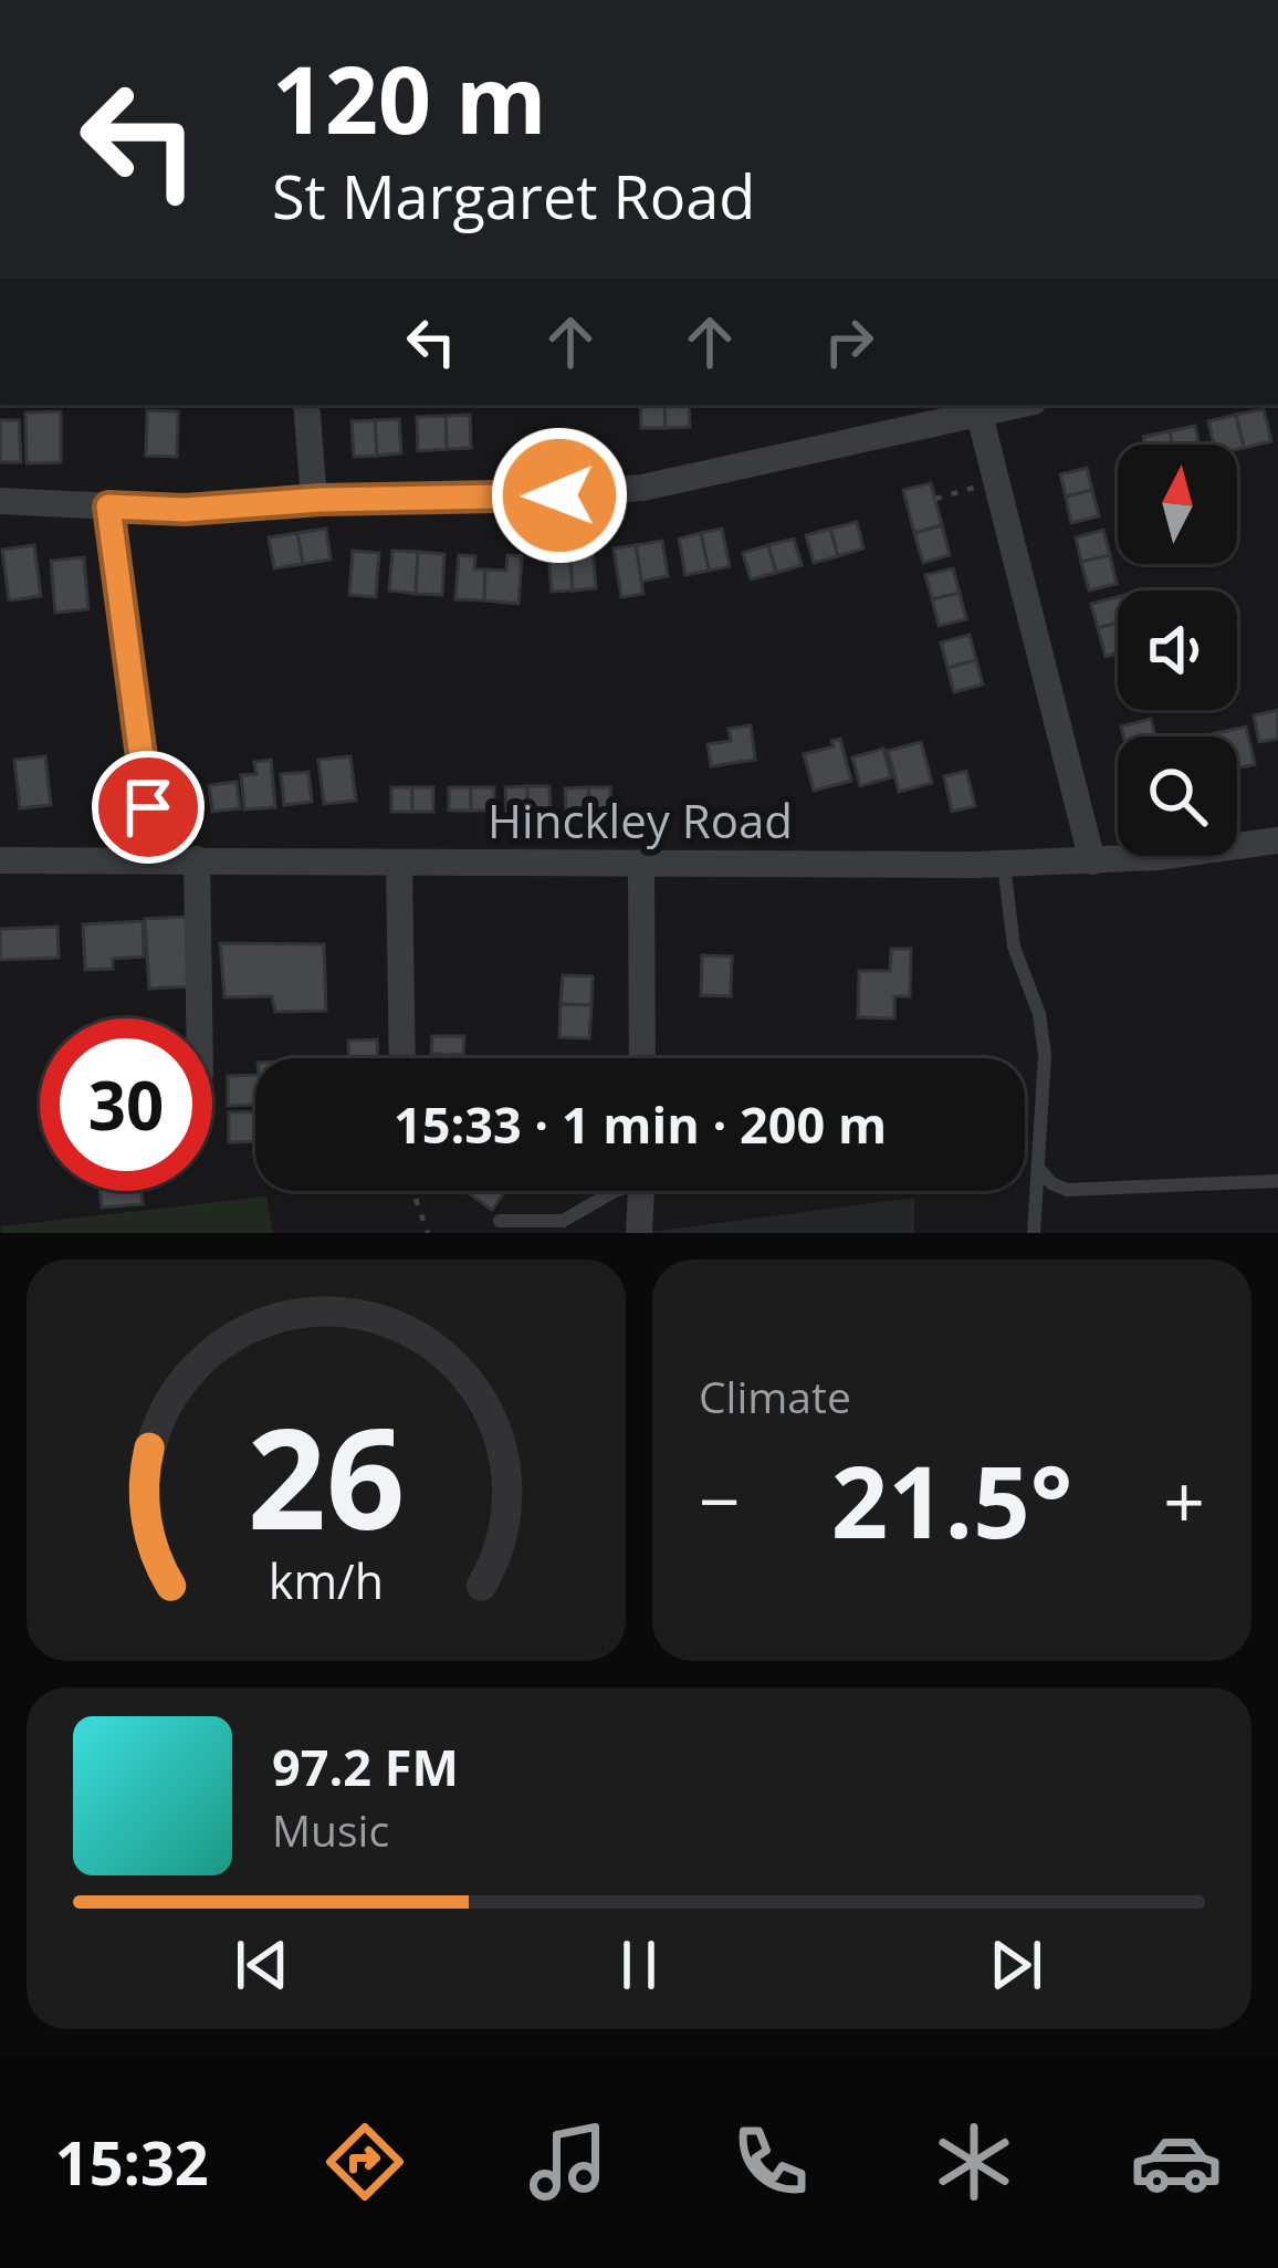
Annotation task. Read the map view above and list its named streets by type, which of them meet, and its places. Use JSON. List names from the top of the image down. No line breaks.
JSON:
{"streets":{"street":["Hinckley Road"]},"north":"top","page":{"turn":["120 m","St Margaret Road"],"limit":"30","trip":"15:33 · 1 min · 200 m","tile":"Climate","heat":["−","21.5°","+"],"song":["97.2 FM","Music"],"tabs":"15:32","gauge":["26","km/h"]}}
